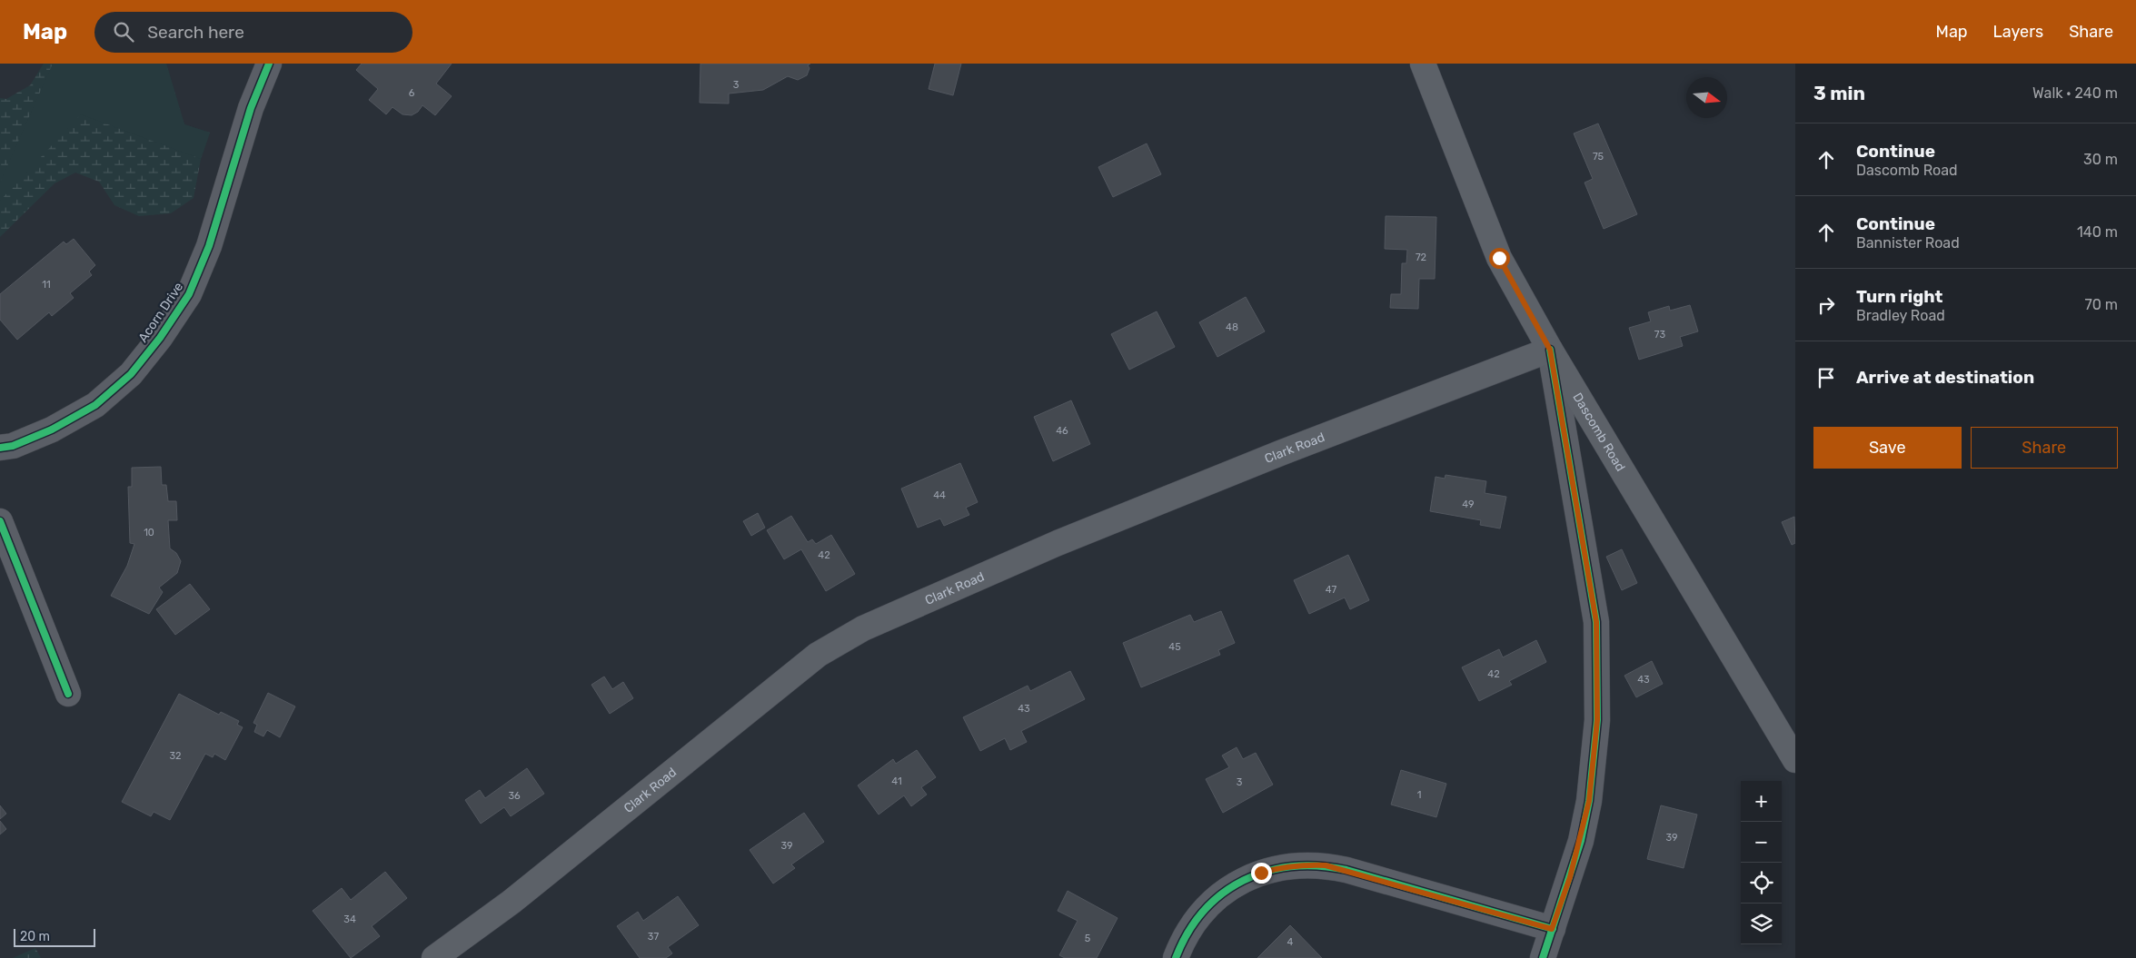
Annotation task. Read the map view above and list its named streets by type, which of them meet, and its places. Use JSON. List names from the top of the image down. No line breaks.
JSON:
{"streets":{"main road":["Dascomb Road","Clark Road"],"street":["Acorn Drive"]},"crossings":[["Dascomb Road","Clark Road"]],"house_numbers":["3","6","75","72","11","48","73","46","44","49","10","42","47","45","42","43","43","32","41","3","1","36","39","39","34","37","5","4"],"scale_bar":"20 m","north":"right","page":{"header":"Map","search":"Search here","nav":["Map","Layers","Share"],"heading":["3 min","Walk · 240 m"],"list":[["Continue","Dascomb Road","30 m"],["Continue","Bannister Road","140 m"],["Turn right","Bradley Road","70 m"],"Arrive at destination"],"buttons":["Save","Share"],"map_buttons":["+","−"],"scale":"20 m"}}
